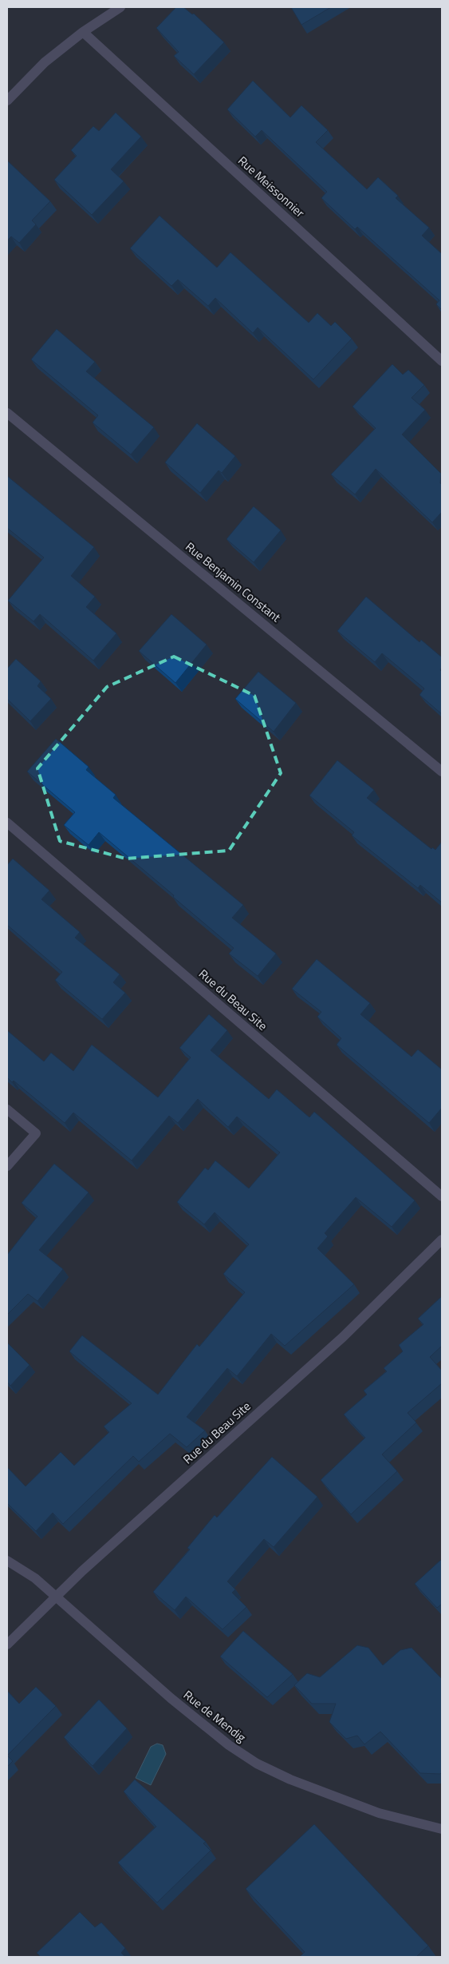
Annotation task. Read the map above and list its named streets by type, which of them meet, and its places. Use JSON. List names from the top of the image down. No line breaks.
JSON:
{"streets":{"street":["Rue Meissonnier","Rue Benjamin Constant","Rue du Beau Site","Rue de Mendig"]},"crossings":[["Rue du Beau Site","Rue de Mendig"]]}
